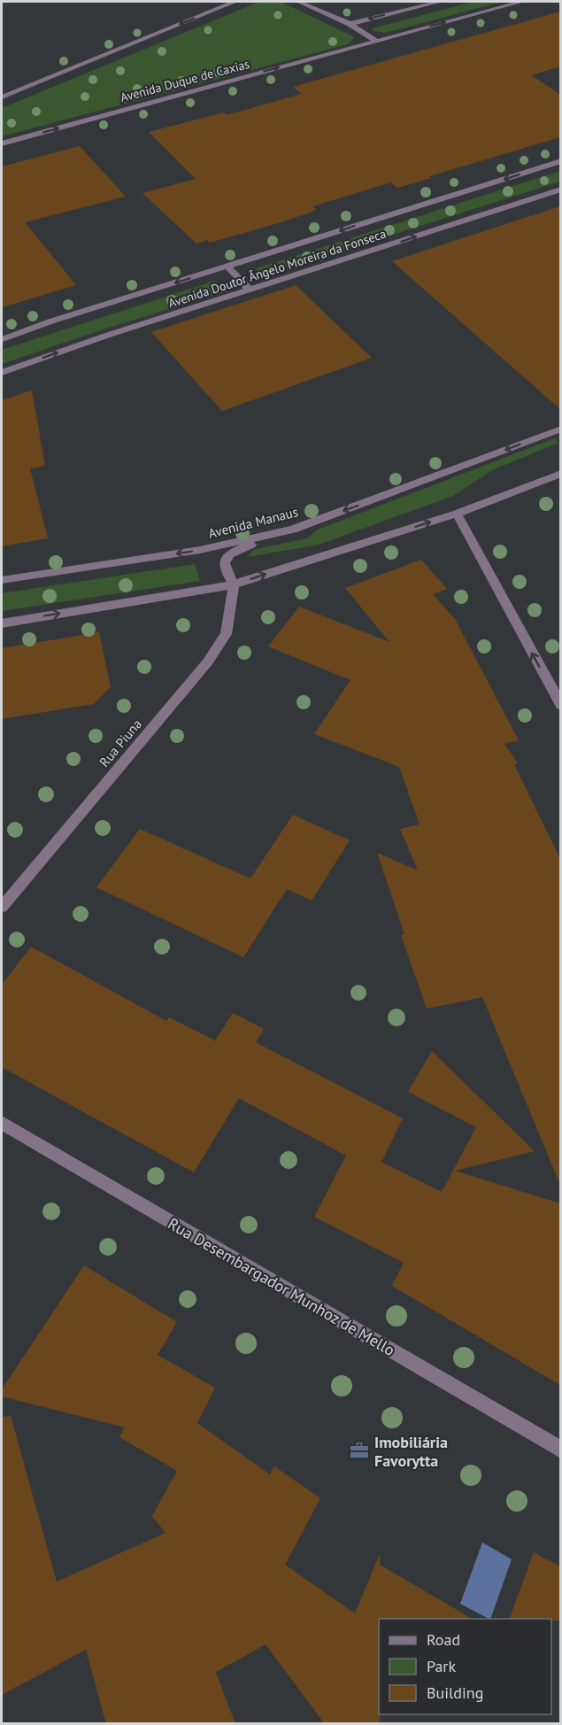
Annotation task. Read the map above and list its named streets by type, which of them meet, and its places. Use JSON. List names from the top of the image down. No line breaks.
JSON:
{"streets":{"street":["Avenida Duque de Caxias","Avenida Doutor Ângelo Moreira da Fonseca","Avenida Manaus","Rua Piuna","Rua Desembargador Munhoz de Mello"]},"places":{"office":["Imobiliária Favorytta"]},"legend":["Road","Park","Building"]}
